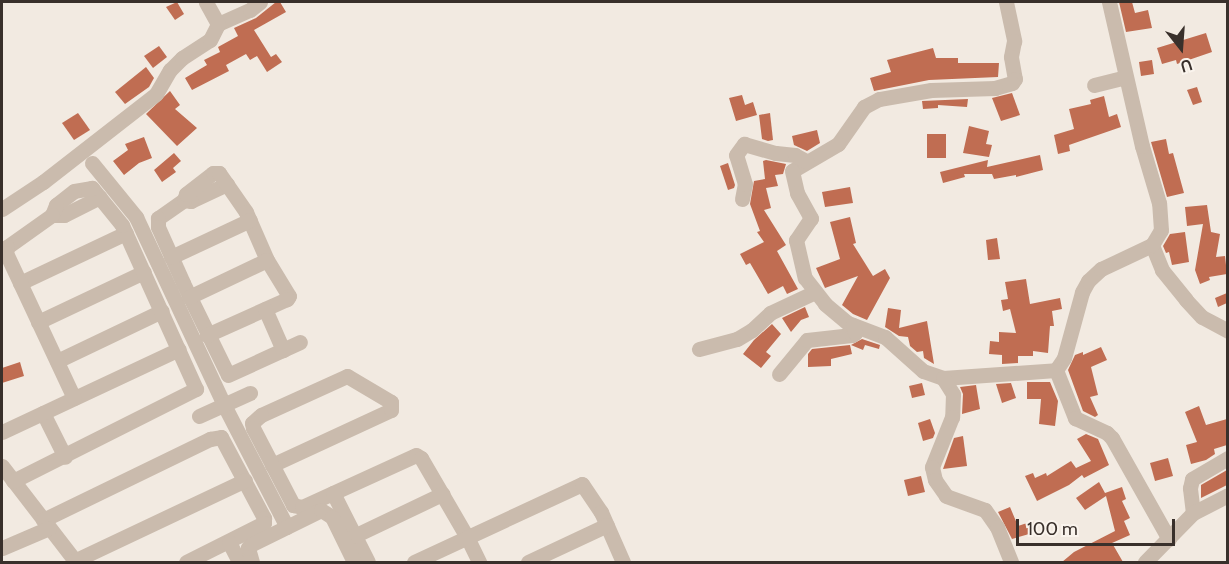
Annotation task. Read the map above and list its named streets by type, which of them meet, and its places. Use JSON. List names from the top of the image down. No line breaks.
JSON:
{"scale_bar":"100 m","north":"bottom"}
